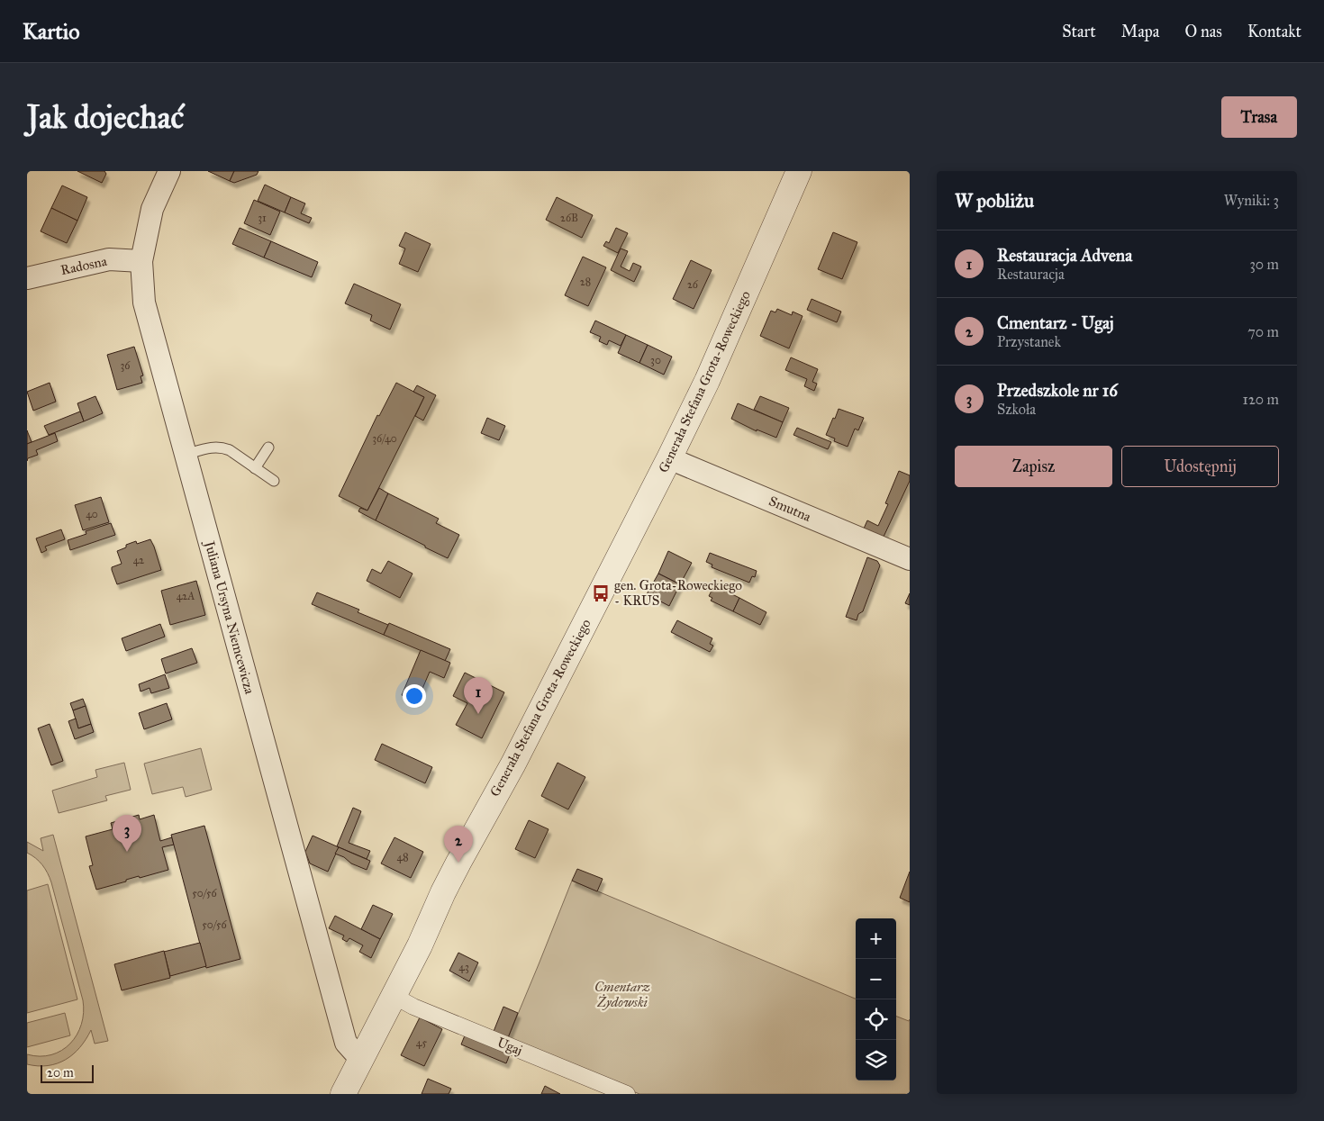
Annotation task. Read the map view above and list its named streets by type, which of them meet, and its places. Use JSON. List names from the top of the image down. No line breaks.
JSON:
{"streets":{"street":["Radosna","Generała Stefana Grota-Roweckiego","Smutna","Juliana Ursyna Niemcewicza","Ugaj"]},"crossings":[["Radosna","Juliana Ursyna Niemcewicza"],["Generała Stefana Grota-Roweckiego","Smutna"],["Generała Stefana Grota-Roweckiego","Juliana Ursyna Niemcewicza"],["Generała Stefana Grota-Roweckiego","Ugaj"]],"parks":["Cmentarz Żydowski"],"places":{"bus stop":["gen. Grota-Roweckiego - KRUS"]},"house_numbers":["31","26B","28","26","30","36","36/40","40","42","42A","48","50/56","50/56","43","45"],"scale_bar":"20 m","page":{"header":"Kartio","nav":["Start","Mapa","O nas","Kontakt"],"buttons":["Trasa",["Zapisz","Udostępnij"]],"title":"Jak dojechać","heading":["W pobliżu","Wyniki: 3"],"list":[{"mark":"1","name":"Restauracja Advena","note":"Restauracja","value":"30 m"},{"mark":"2","name":"Cmentarz - Ugaj","note":"Przystanek","value":"70 m"},{"mark":"3","name":"Przedszkole nr 16","note":"Szkoła","value":"120 m"}],"pins":["1","3","2"],"map_buttons":["+","−"],"scale":"20 m"}}
